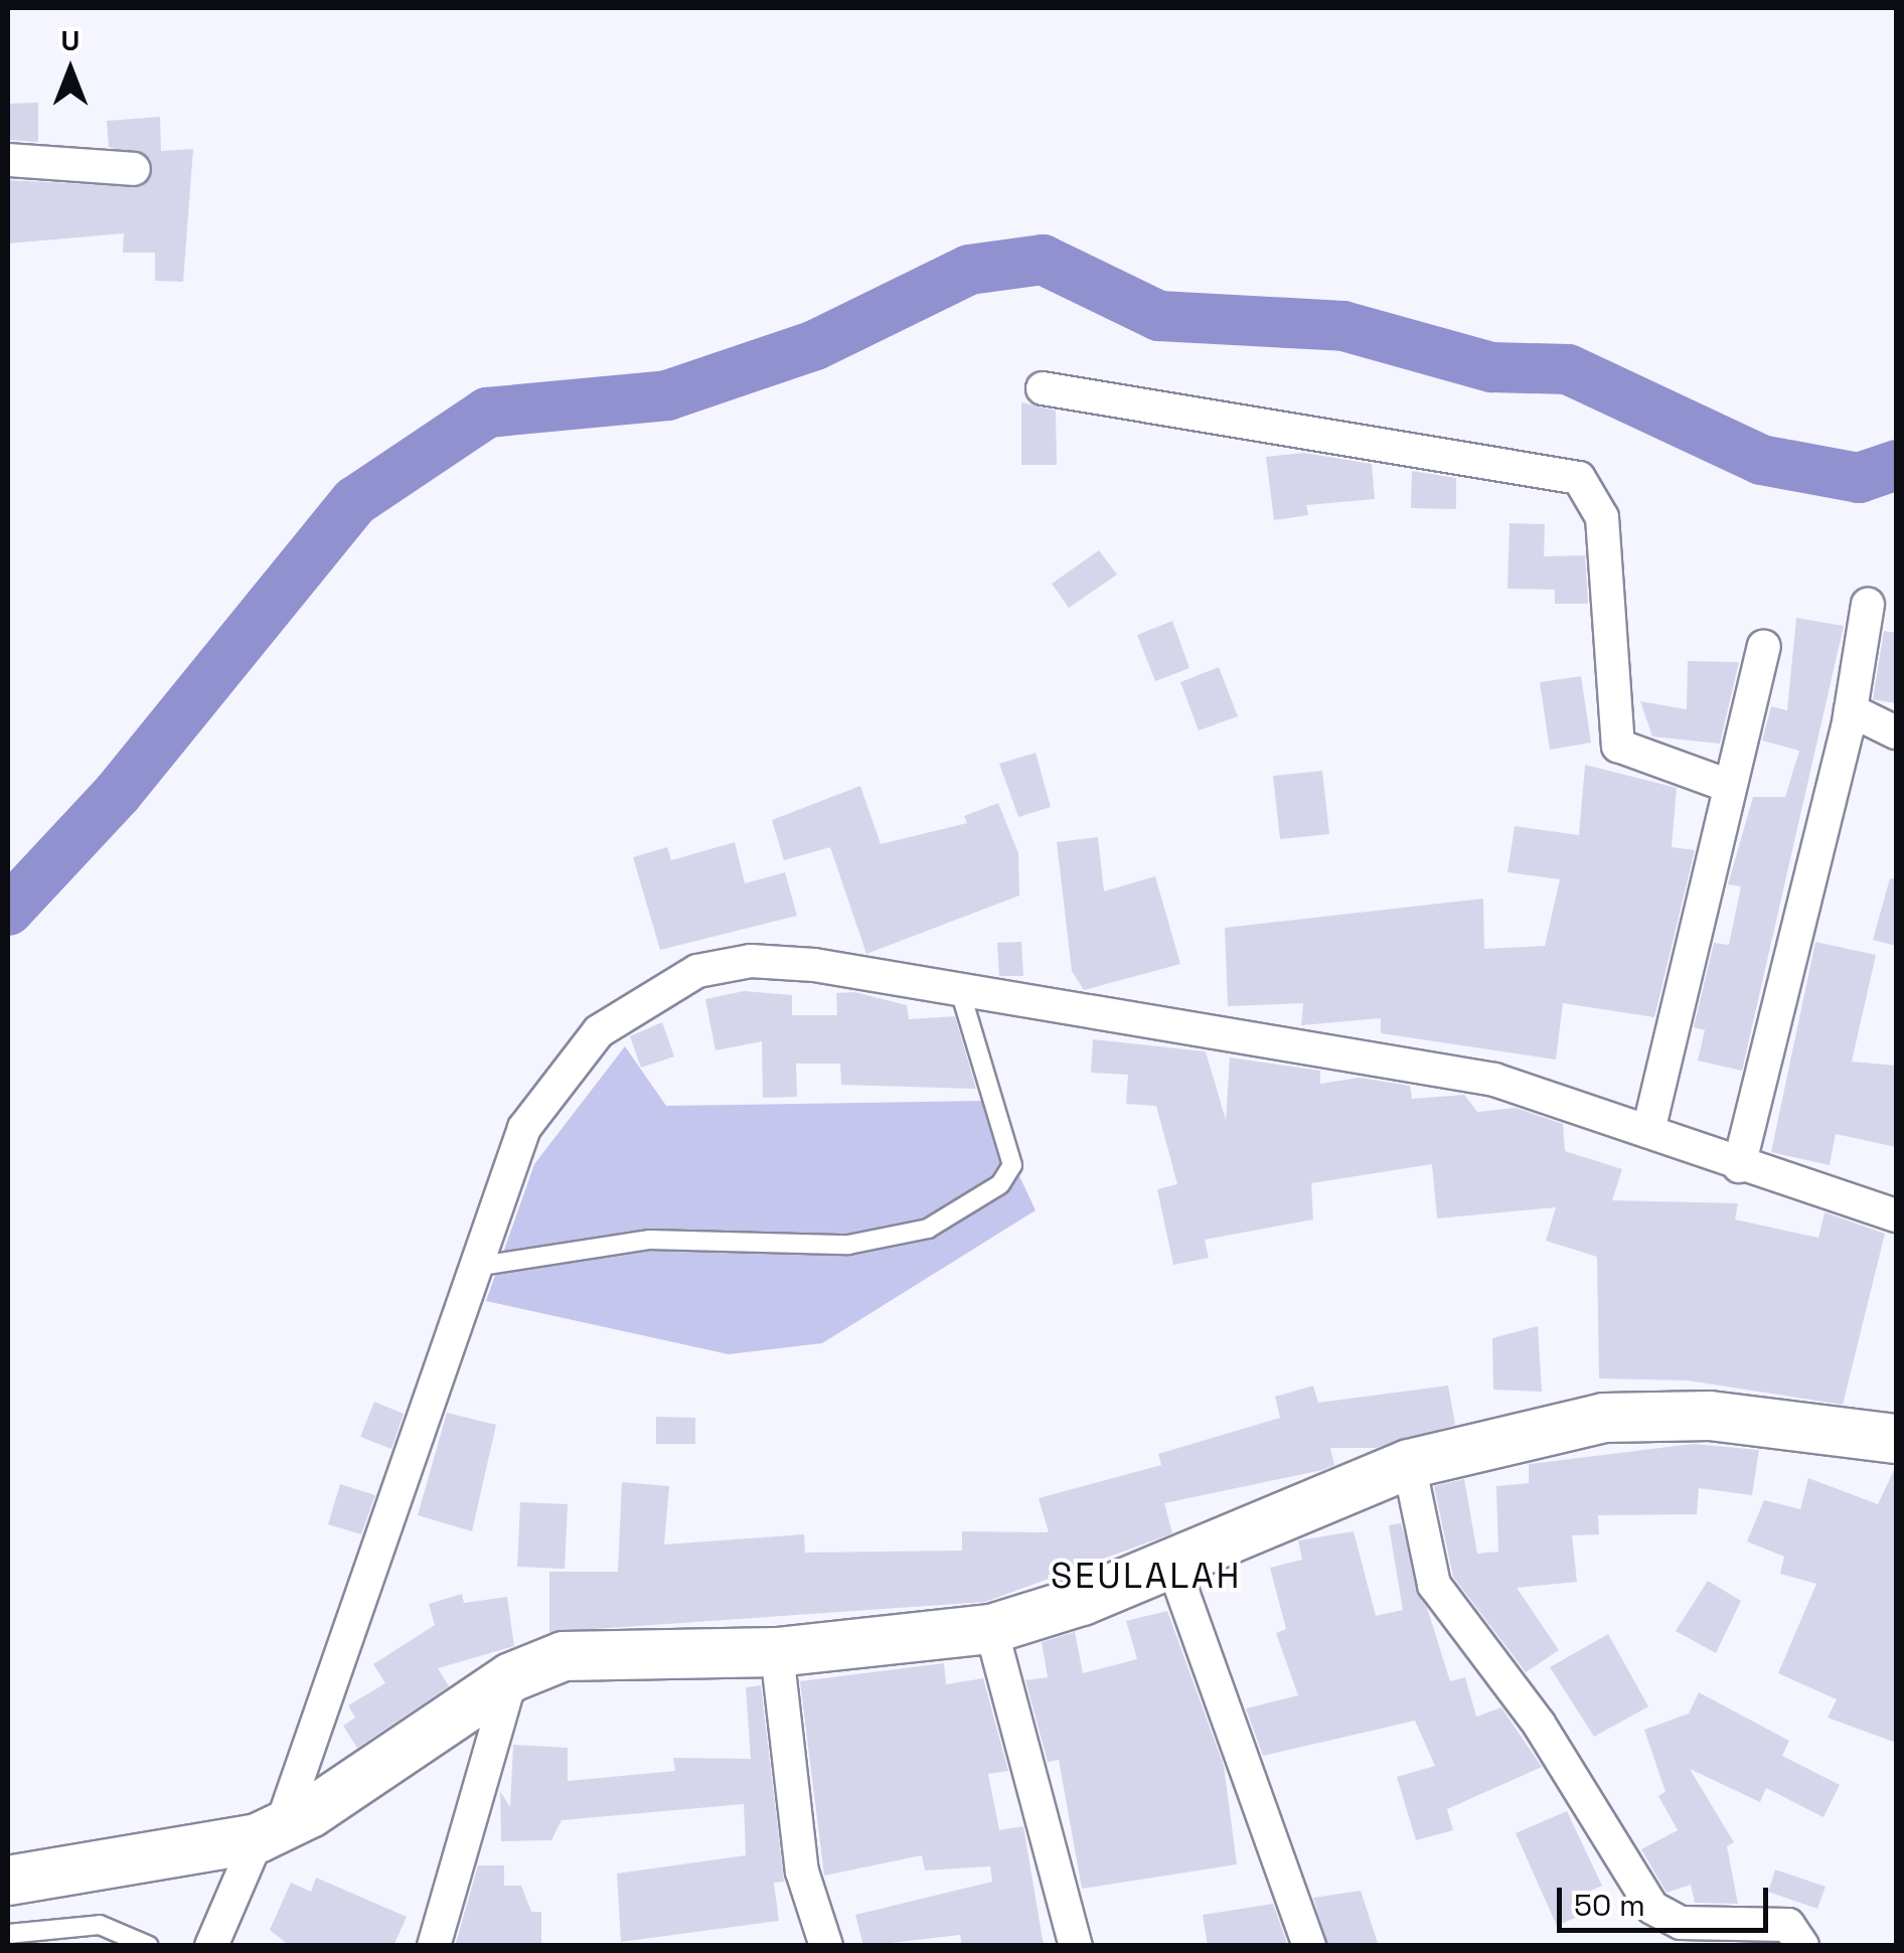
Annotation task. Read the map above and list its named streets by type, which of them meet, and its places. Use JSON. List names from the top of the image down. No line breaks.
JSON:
{"districts":["SEULALAH"],"scale_bar":"50 m","north":"top"}
